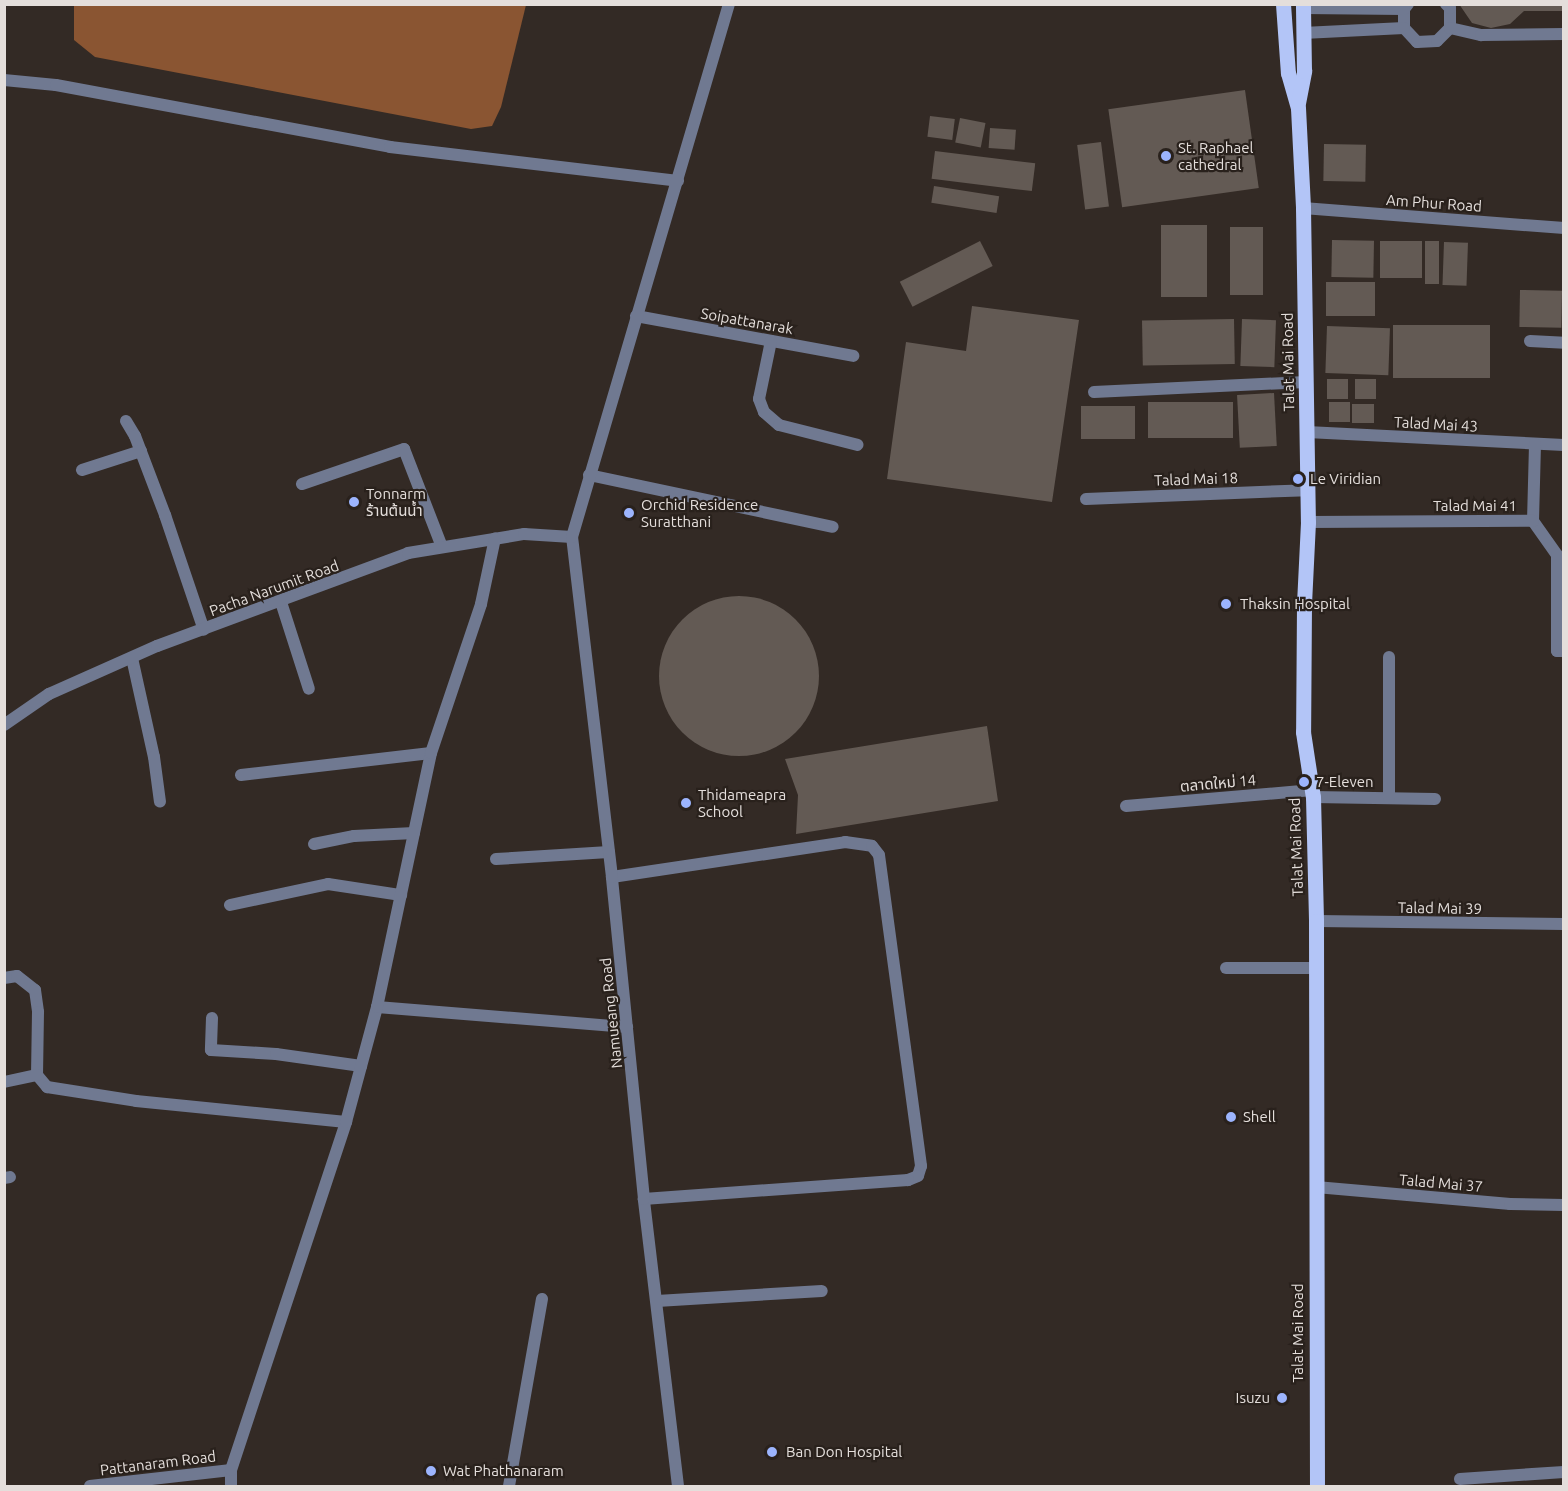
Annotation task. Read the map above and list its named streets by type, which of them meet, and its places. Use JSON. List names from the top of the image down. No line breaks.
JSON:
{"streets":{"main road":["Talat Mai Road"],"street":["Am Phur Road","Soipattanarak","Talad Mai 43","Talad Mai 18","Talad Mai 41","Pacha Narumit Road","ตลาดใหม่ 14","Talad Mai 39","Namueang Road","Talad Mai 37","Pattanaram Road"]},"crossings":[["Am Phur Road","Talat Mai Road"],["Talat Mai Road","Talad Mai 43"],["Talat Mai Road","Talad Mai 18"],["Talat Mai Road","Talad Mai 41"],["Talat Mai Road","ตลาดใหม่ 14"],["Talat Mai Road","Talad Mai 39"],["Talat Mai Road","Talad Mai 37"],["Pacha Narumit Road","Namueang Road"]],"places":["St. Raphael cathedral","Le Viridian","Tonnarm ร้านต้นน้ำ","Orchid Residence Suratthani","Thaksin Hospital","7-Eleven","Thidameapra School","Shell","Isuzu","Ban Don Hospital","Wat Phathanaram"]}
